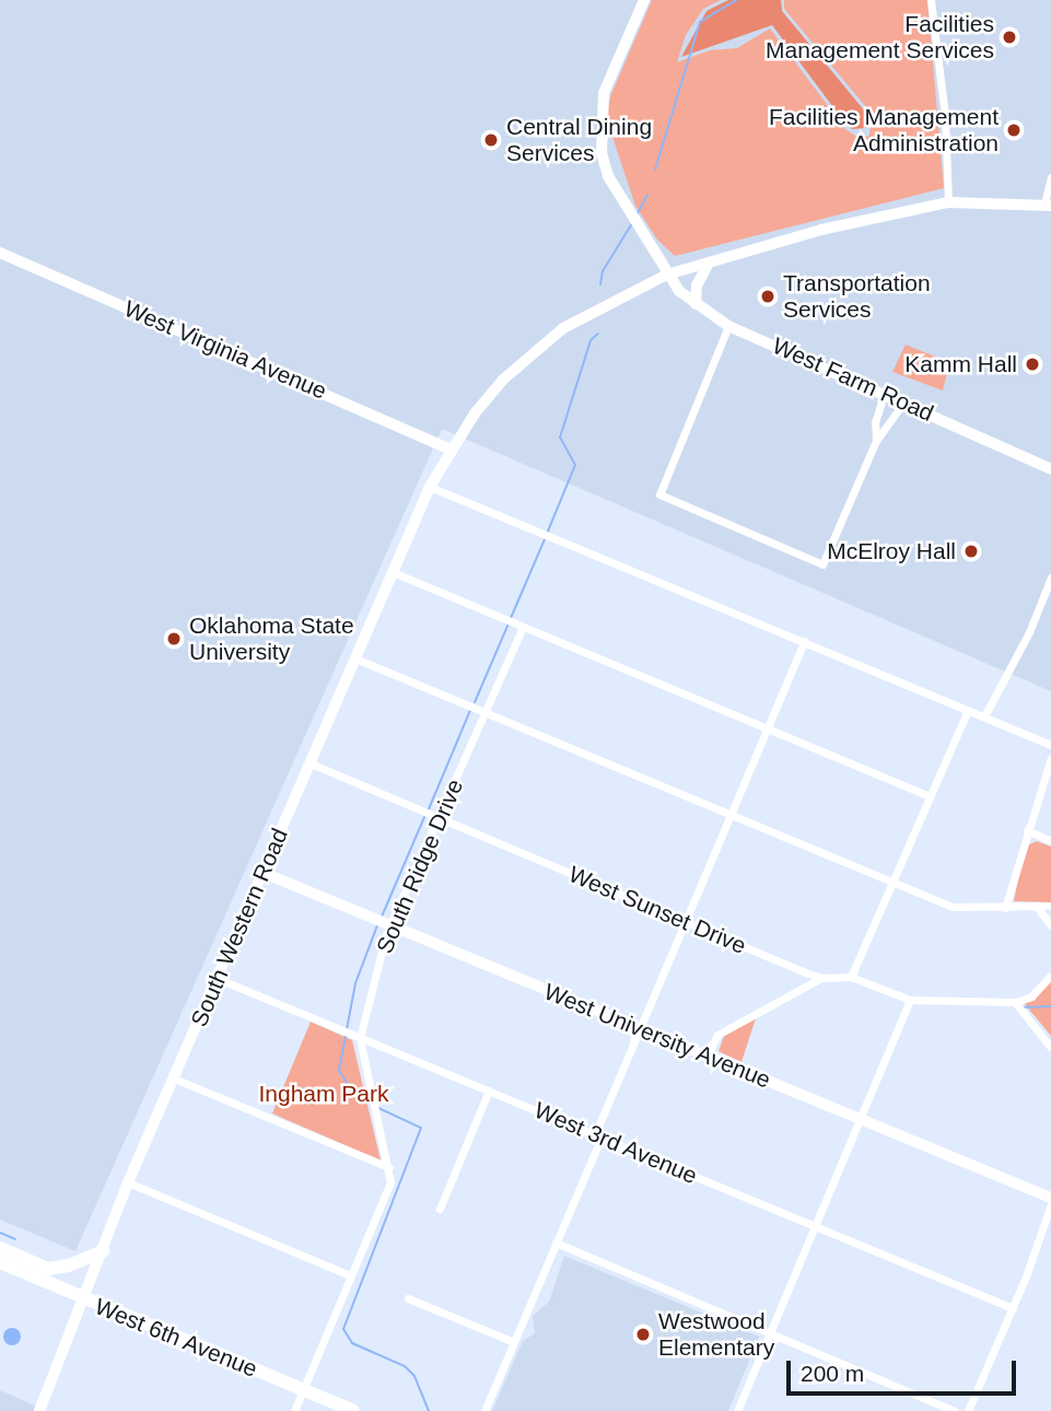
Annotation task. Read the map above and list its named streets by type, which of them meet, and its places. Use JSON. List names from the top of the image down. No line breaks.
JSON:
{"streets":{"highway":["West 6th Avenue"],"main road":["West Virginia Avenue","West Farm Road","South Western Road","West University Avenue"],"street":["South Ridge Drive","West Sunset Drive","West 3rd Avenue"]},"crossings":[["West Virginia Avenue","South Western Road"],["West Farm Road","South Western Road"],["South Ridge Drive","West Sunset Drive"],["South Ridge Drive","West University Avenue"],["South Ridge Drive","West 3rd Avenue"],["South Ridge Drive","West 6th Avenue"],["West Sunset Drive","South Western Road"],["South Western Road","West University Avenue"],["South Western Road","West 3rd Avenue"],["South Western Road","West 6th Avenue"]],"parks":["Ingham Park"],"places":["Facilities Management Services","Facilities Management Administration","Central Dining Services","Transportation Services","Kamm Hall","McElroy Hall","Oklahoma State University","Westwood Elementary"],"scale_bar":"200 m"}
